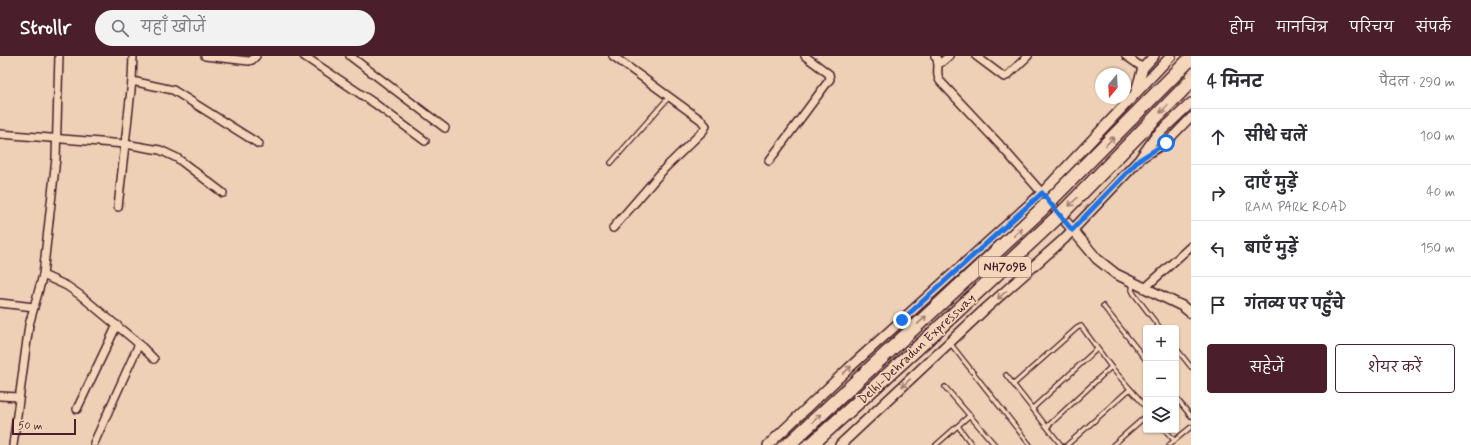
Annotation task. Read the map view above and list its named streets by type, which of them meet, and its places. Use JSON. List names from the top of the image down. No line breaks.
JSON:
{"streets":{"highway":["NH709B","Delhi-Dehradun Expressway"]},"scale_bar":"50 m","north":"bottom","page":{"header":"Strollr","search":"यहाँ खोजें","nav":["होम","मानचित्र","परिचय","संपर्क"],"heading":["4 मिनट","पैदल · 290 m"],"list":[["सीधे चलें","100 m"],["दाएँ मुड़ें","RAM PARK ROAD","40 m"],["बाएँ मुड़ें","150 m"],"गंतव्य पर पहुँचे"],"map_buttons":["+","−"],"buttons":["सहेजें","शेयर करें"],"scale":"50 m"}}
